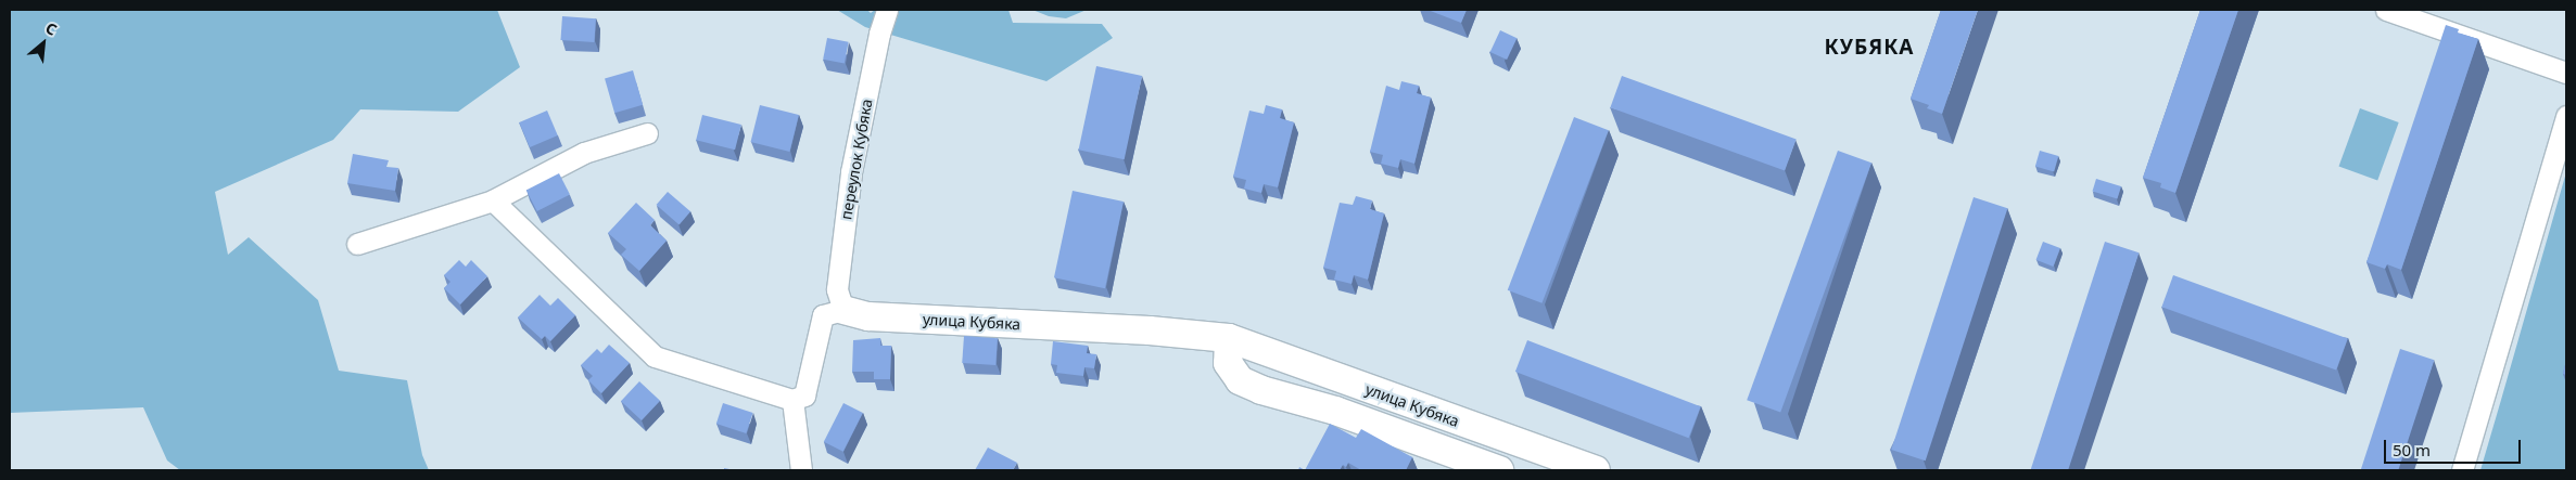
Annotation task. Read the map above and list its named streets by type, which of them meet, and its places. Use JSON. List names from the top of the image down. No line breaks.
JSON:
{"streets":{"street":["переулок Кубяка","улица Кубяка"]},"crossings":[["переулок Кубяка","улица Кубяка"]],"districts":["КУБЯКА"],"scale_bar":"50 m","north":"top right"}
